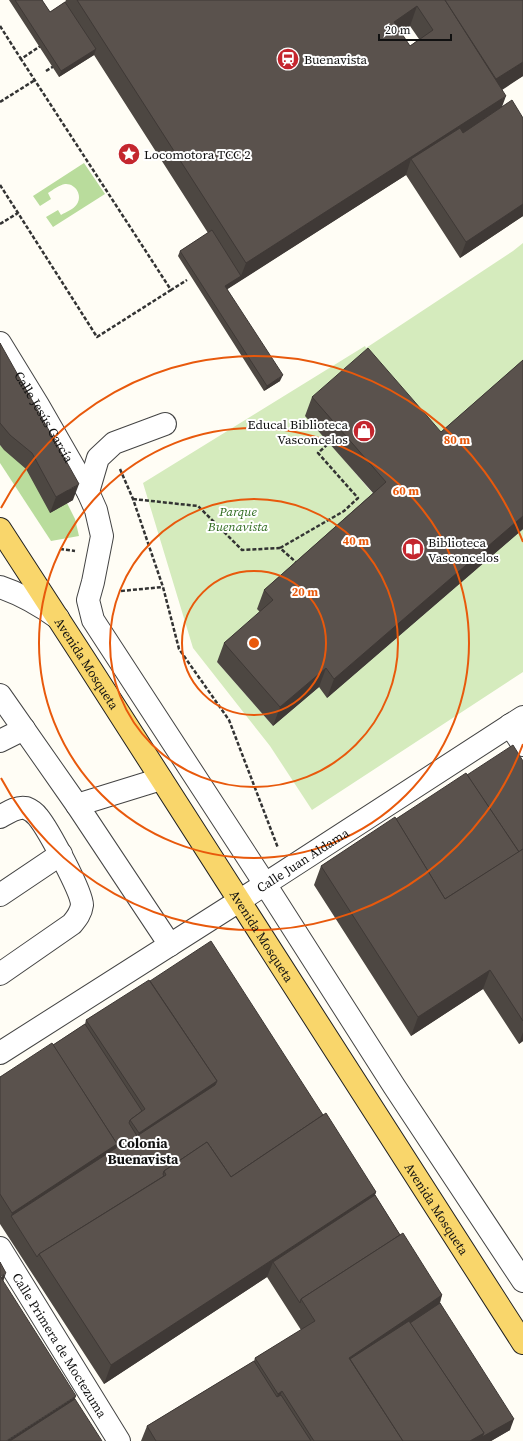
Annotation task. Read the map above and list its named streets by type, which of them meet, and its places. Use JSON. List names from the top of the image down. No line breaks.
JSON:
{"streets":{"main road":["Avenida Mosqueta"],"street":["Calle Jesús García","Calle Juan Aldama","Calle Primera de Moctezuma"]},"crossings":[["Calle Jesús García","Calle Juan Aldama"],["Avenida Mosqueta","Calle Juan Aldama"]],"districts":["Colonia Buenavista"],"parks":["Parque Buenavista"],"places":{"station":["Buenavista"],"place":["Locomotora TCC 2"],"shop":["Educal Biblioteca Vasconcelos"],"library":["Biblioteca Vasconcelos"]},"scale_bar":"20 m","rings":["80 m","60 m","40 m","20 m"]}
